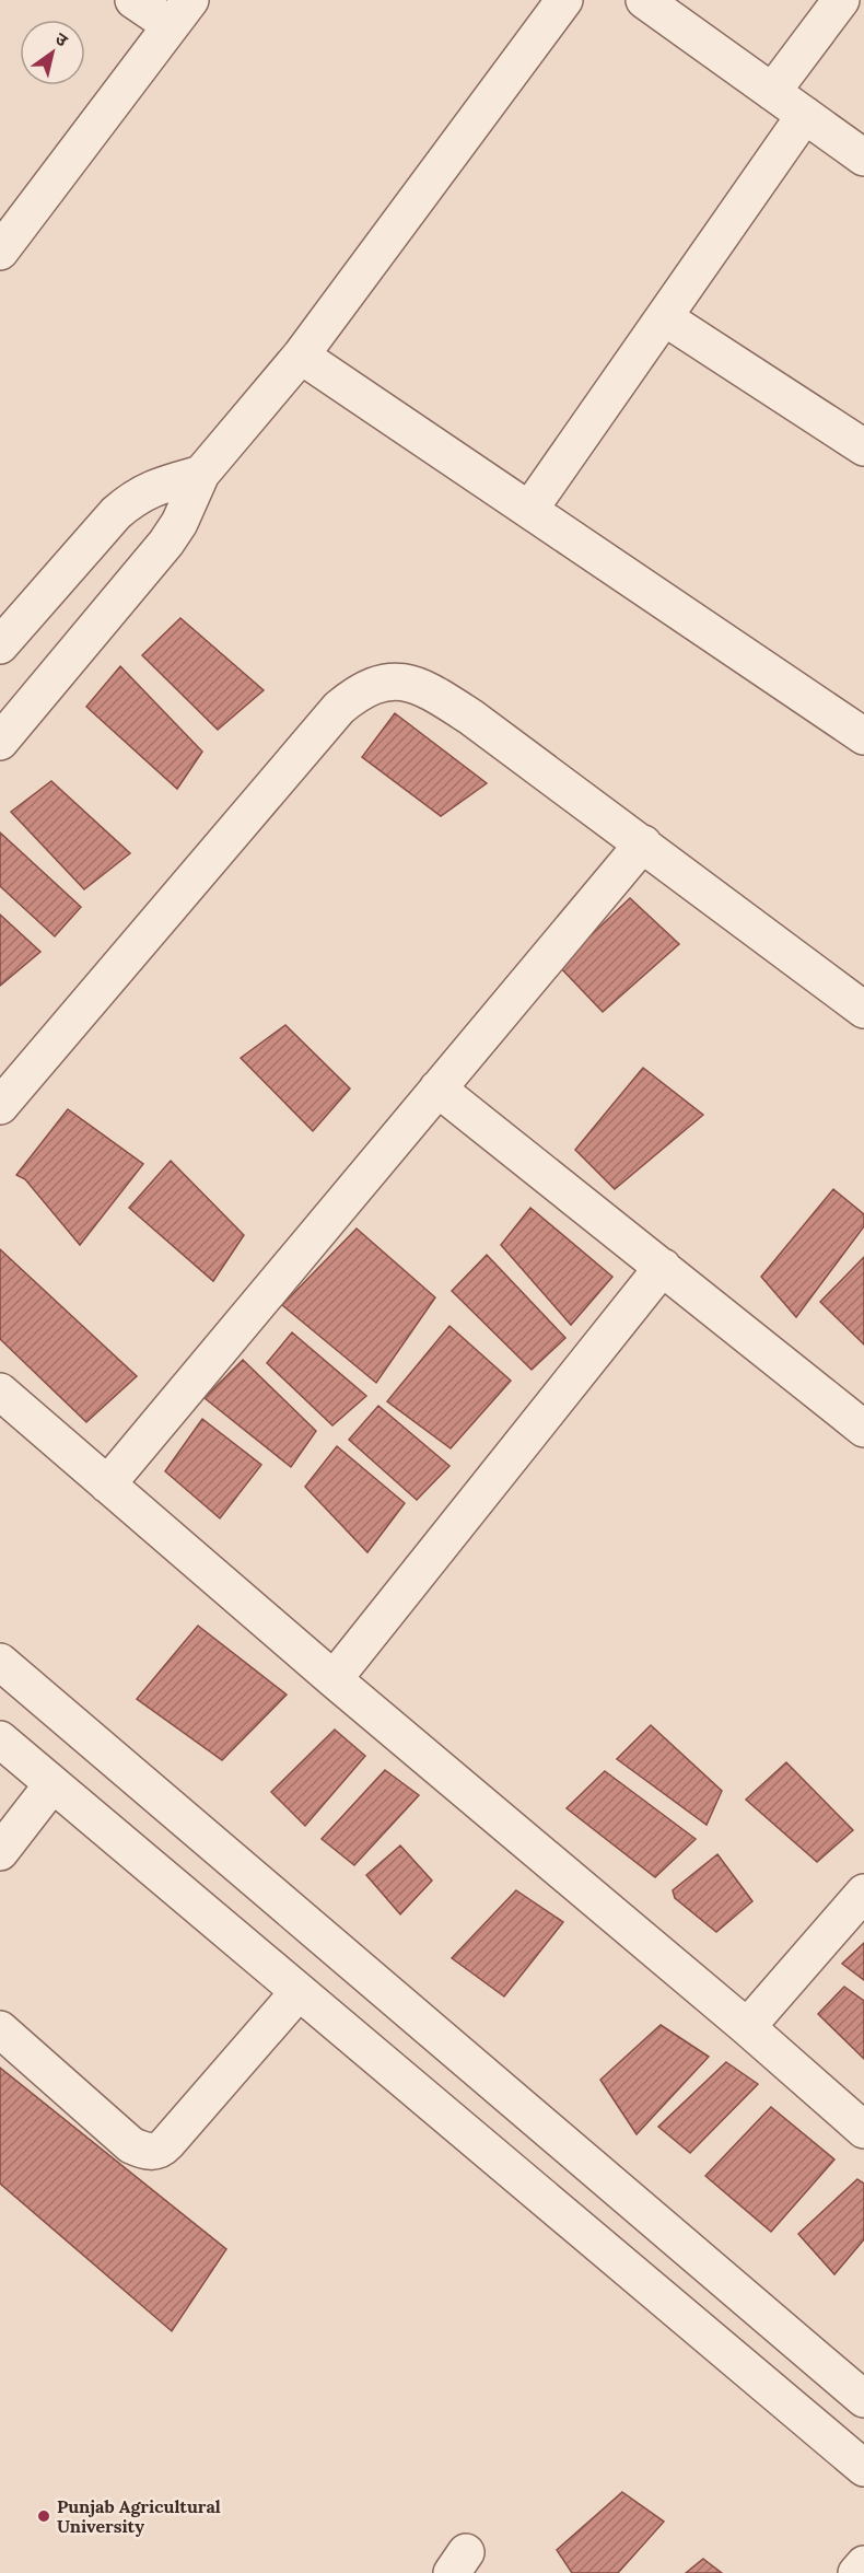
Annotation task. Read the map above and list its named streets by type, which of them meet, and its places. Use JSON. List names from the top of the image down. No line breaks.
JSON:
{"places":["Punjab Agricultural University"],"north":"top right"}
